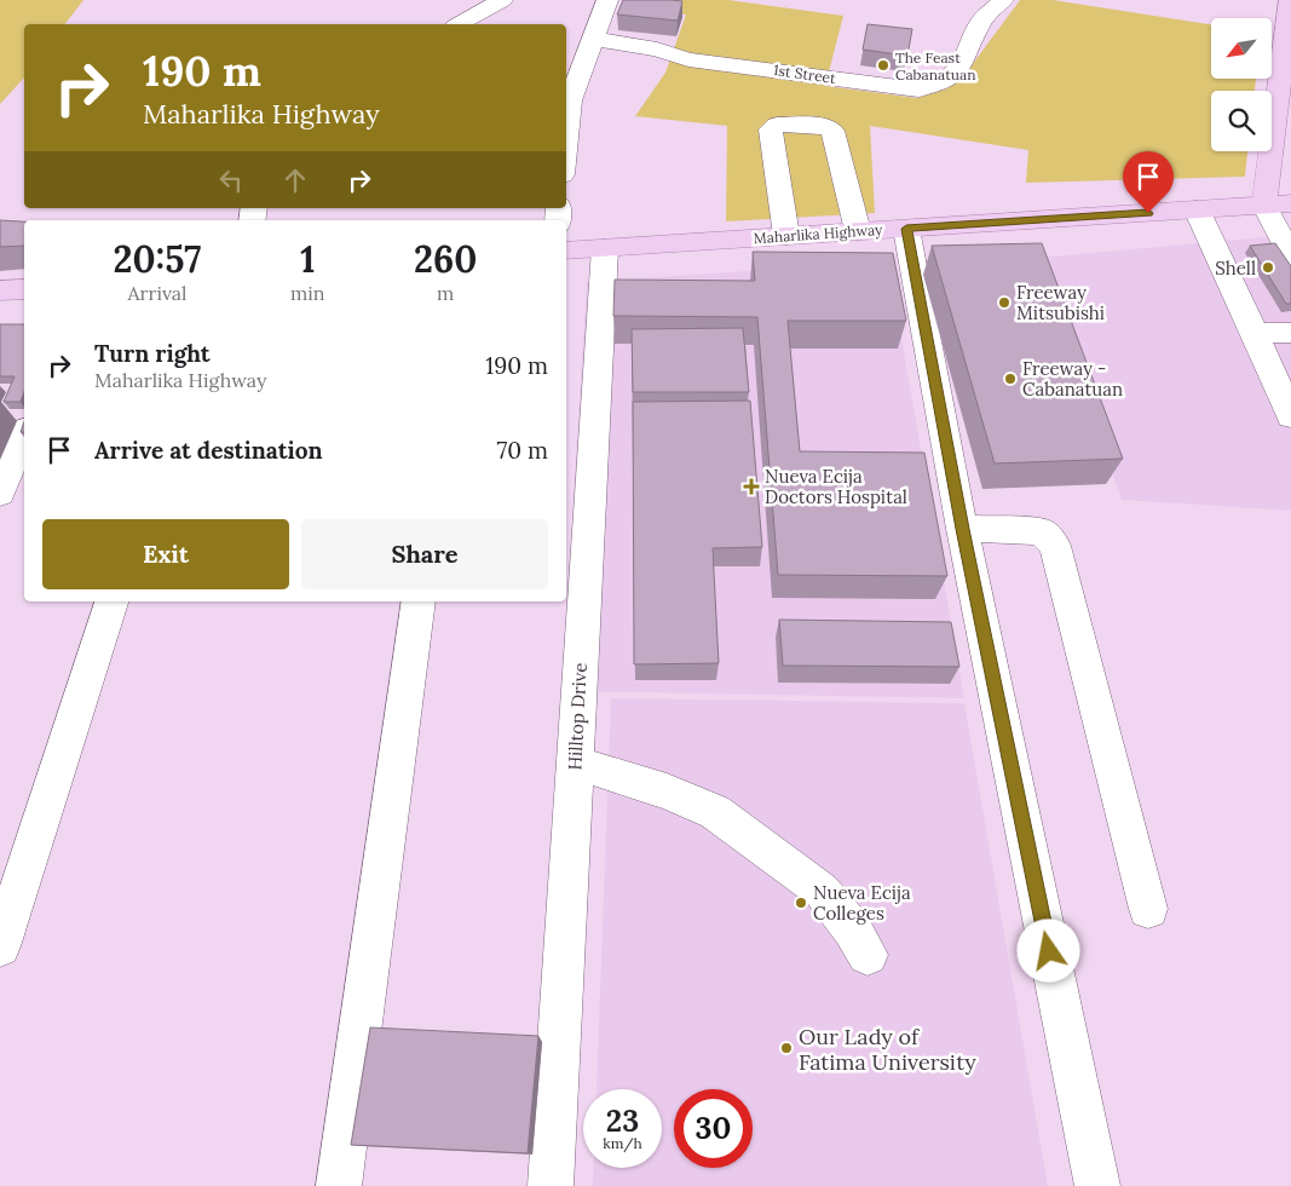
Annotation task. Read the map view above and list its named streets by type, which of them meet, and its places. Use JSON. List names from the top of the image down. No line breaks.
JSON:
{"streets":{"main road":["Maharlika Highway"],"street":["1st Street","Hilltop Drive"]},"crossings":[["Maharlika Highway","Hilltop Drive"]],"places":{"other":["The Feast Cabanatuan","Shell","Freeway Mitsubishi","Freeway - Cabanatuan","Nueva Ecija Colleges","Our Lady of Fatima University"],"health":["Nueva Ecija Doctors Hospital"]},"north":"bottom left","page":{"turn":["190 m","Maharlika Highway"],"eta":["20:57","Arrival","1","min","260","m"],"list":[{"name":"Turn right","note":"Maharlika Highway","value":"190 m"},{"name":"Arrive at destination","value":"70 m"}],"buttons":["Exit","Share"],"speed":"23 km/h","limit":"30"}}
